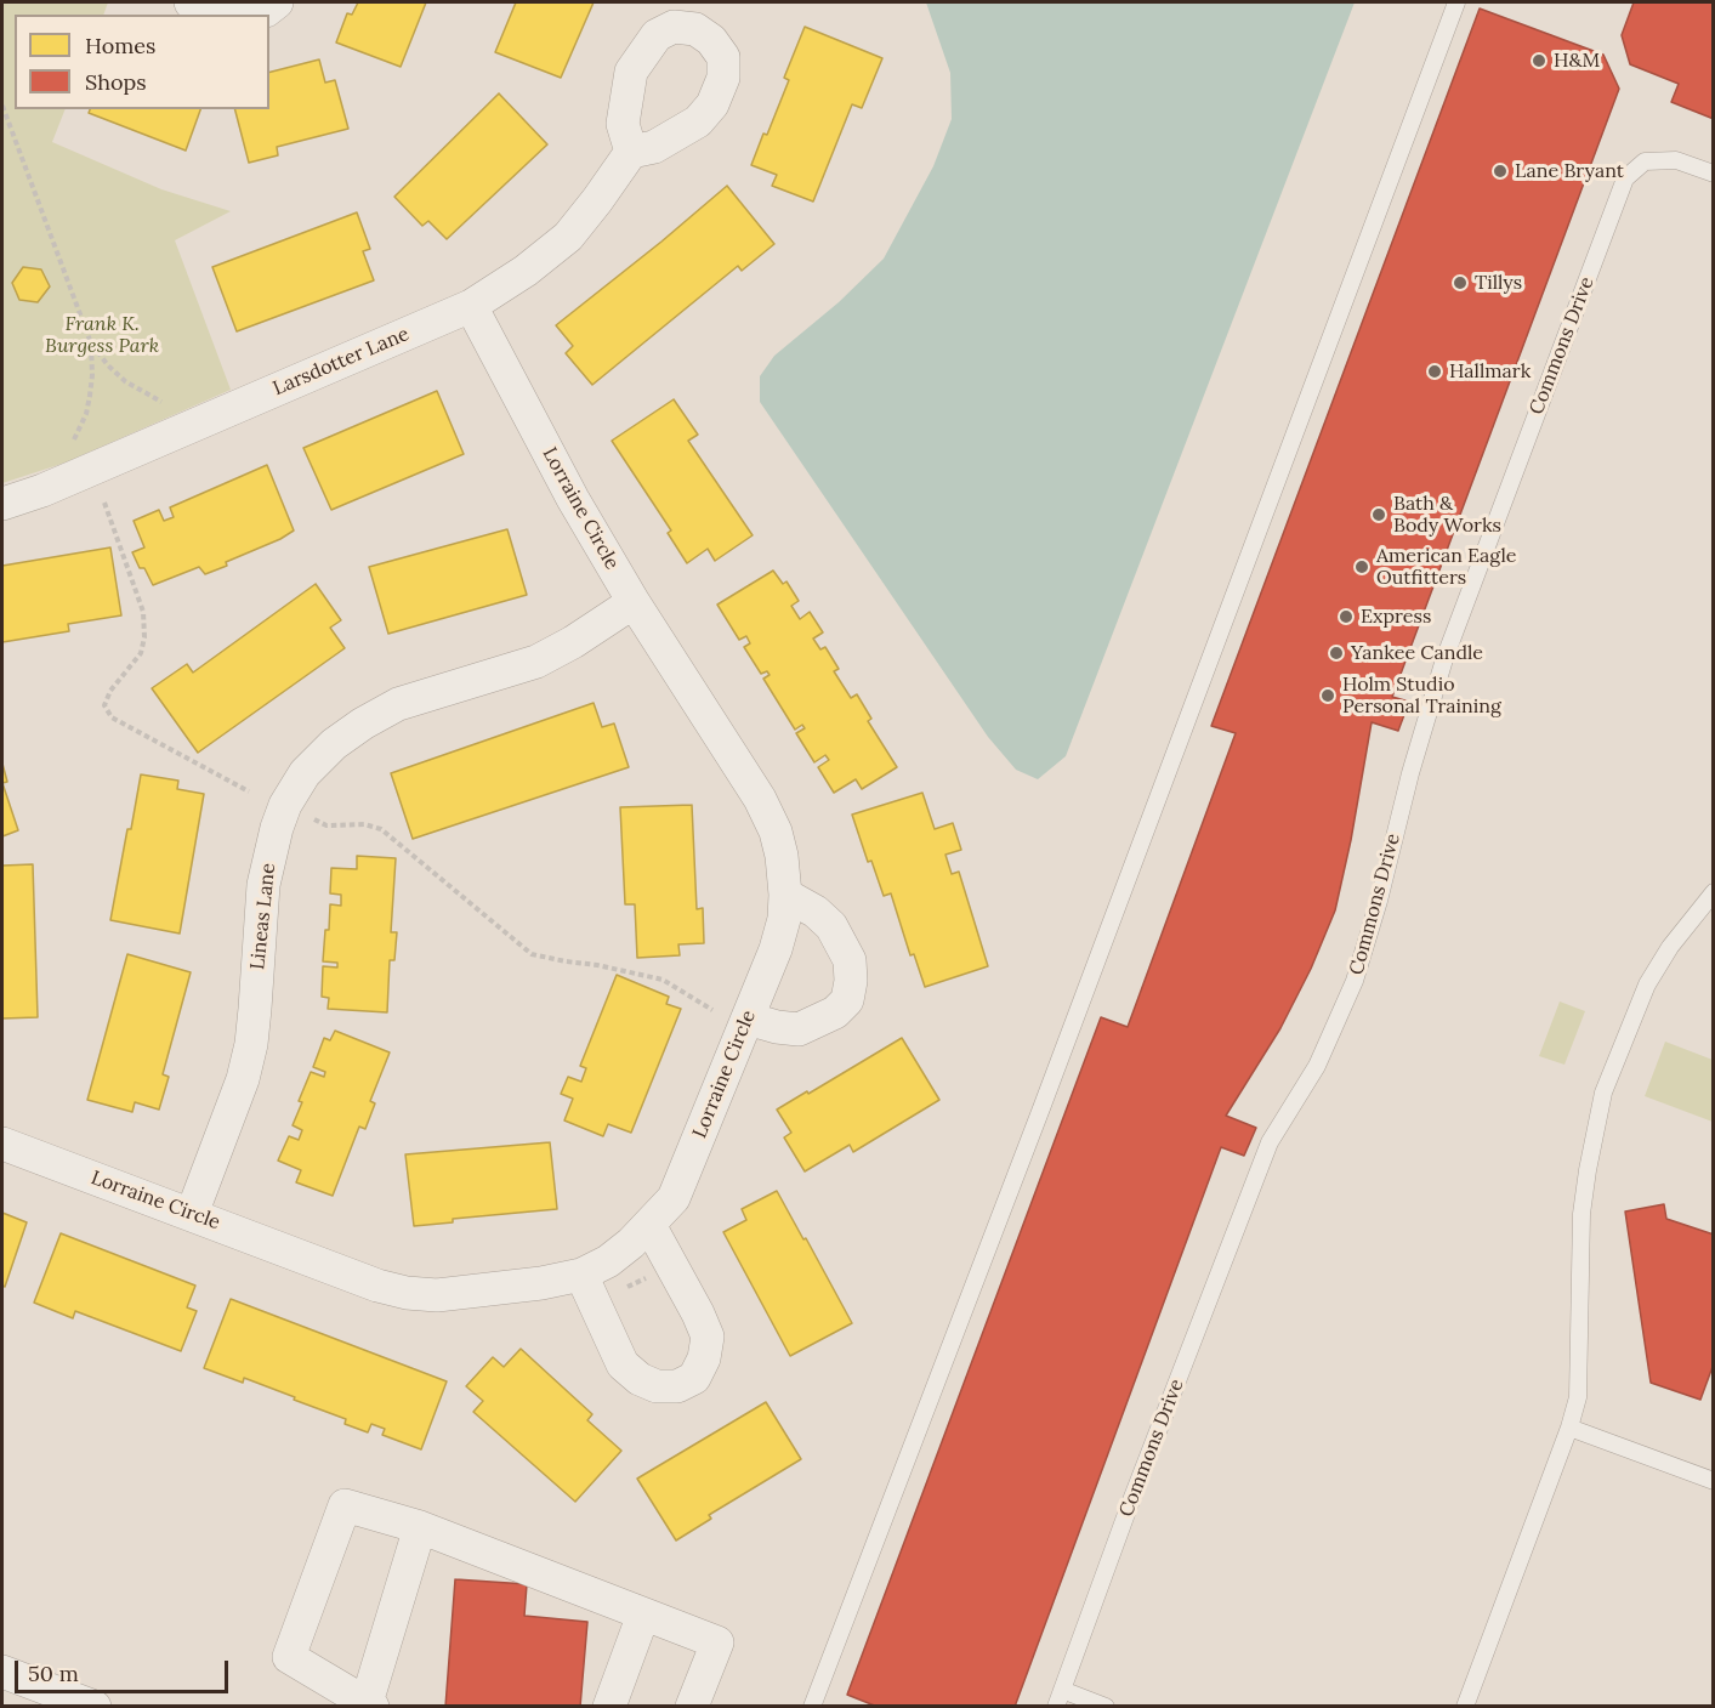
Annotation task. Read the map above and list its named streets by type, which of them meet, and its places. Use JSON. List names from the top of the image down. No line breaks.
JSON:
{"streets":{"street":["Larsdotter Lane","Lorraine Circle","Lineas Lane"],"lane":["Commons Drive"]},"crossings":[["Larsdotter Lane","Lorraine Circle"],["Lorraine Circle","Lineas Lane"]],"parks":["Frank K. Burgess Park"],"places":["H&M","Lane Bryant","Tillys","Hallmark","Bath & Body Works","American Eagle Outfitters","Express","Yankee Candle","Holm Studio Personal Training"],"legend":["Homes","Shops"],"scale_bar":"50 m"}
